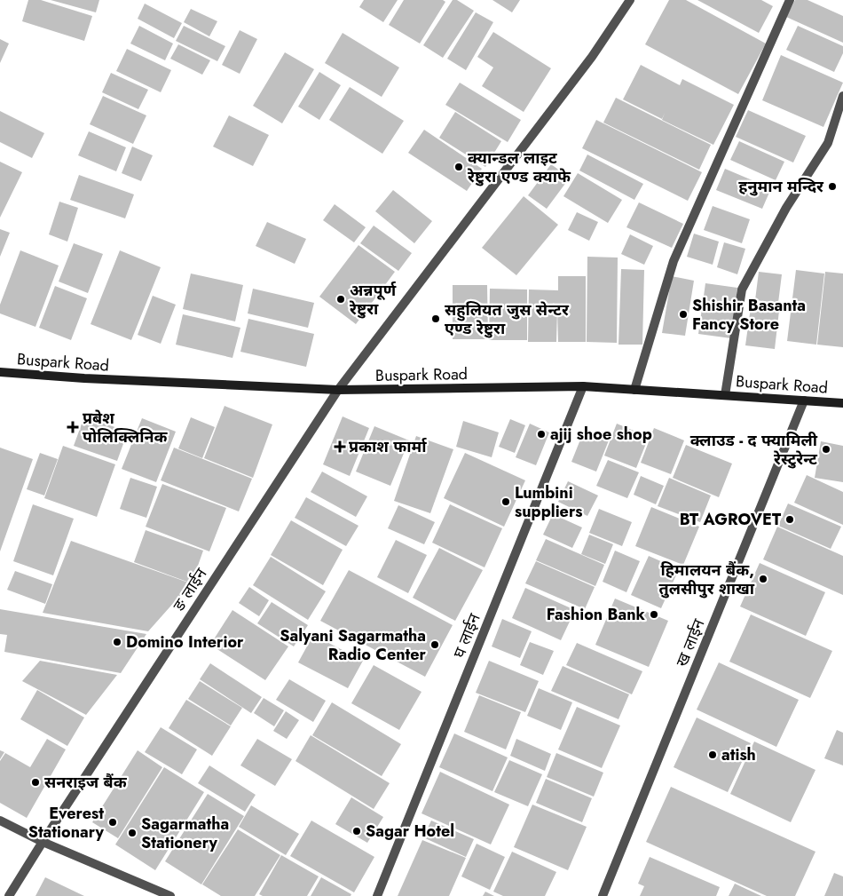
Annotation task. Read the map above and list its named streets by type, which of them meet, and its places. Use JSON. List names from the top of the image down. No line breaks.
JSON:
{"streets":{"main road":["Buspark Road"],"street":["ङ लाईन","घ लाईन","ख लाईन"]},"crossings":[["Buspark Road","ङ लाईन"],["Buspark Road","घ लाईन"],["Buspark Road","ख लाईन"]],"places":{"other":["क्यान्डल लाइट रेष्टुरा एण्ड क्याफे","हनुमान मन्दिर","अन्नपूर्ण रेष्टुरा","Shishir Basanta Fancy Store","सहुलियत जुस सेन्टर एण्ड रेष्टुरा","ajij shoe shop","क्लाउड - द फ्यामिली रेस्टुरेन्ट","Lumbini suppliers","BT AGROVET","हिमालयन बैंक, तुलसीपुर शाखा","Fashion Bank","Domino Interior","Salyani Sagarmatha Radio Center","atish","सनराइज बैंक","Everest Stationary","Sagar Hotel","Sagarmatha Stationery"],"health":["प्रबेश पोलिक्लिनिक","प्रकाश फार्मा"]}}
